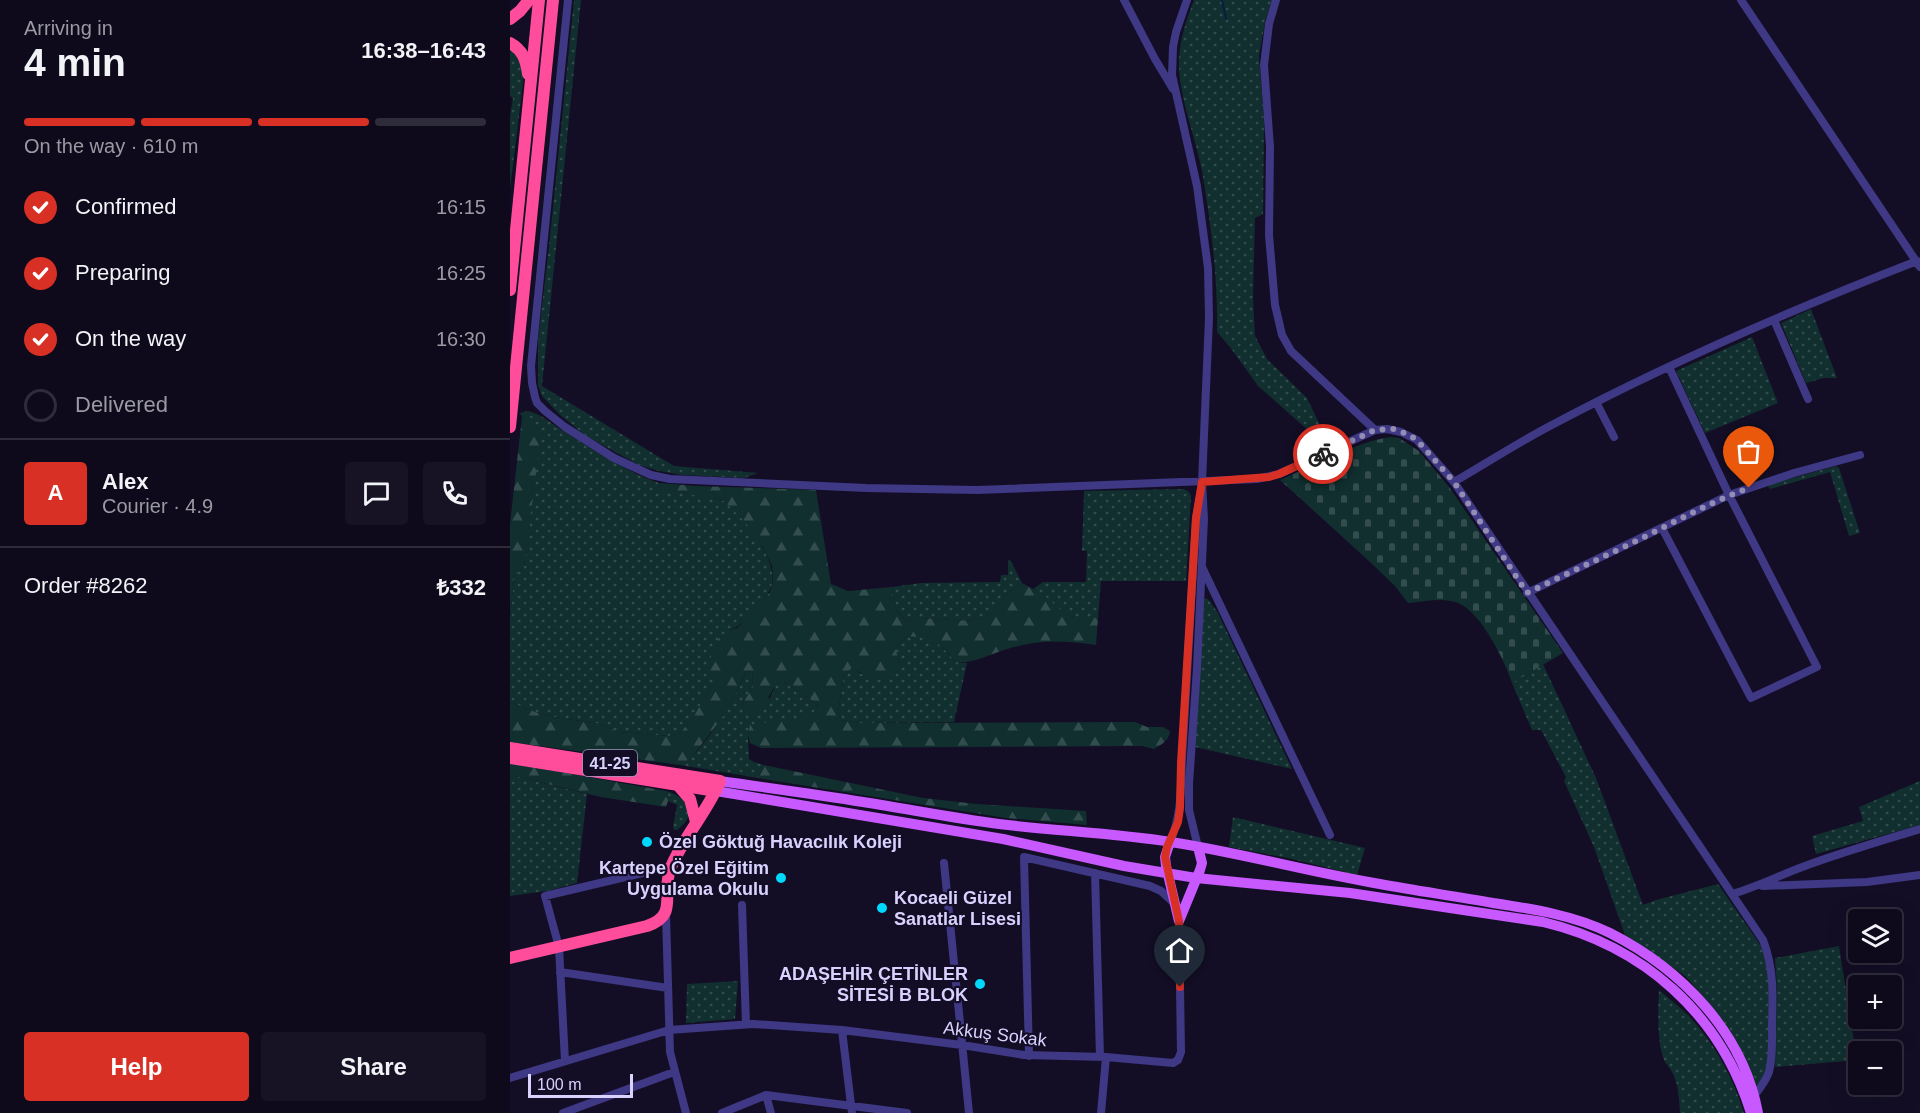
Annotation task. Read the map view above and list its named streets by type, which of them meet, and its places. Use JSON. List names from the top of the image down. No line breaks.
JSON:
{"streets":{"highway":["41-25"],"street":["Akkuş Sokak"]},"places":["Özel Göktuğ Havacılık Koleji","Kartepe Özel Eğitim Uygulama Okulu","Kocaeli Güzel Sanatlar Lisesi","ADAŞEHİR ÇETİNLER SİTESİ B BLOK"],"scale_bar":"100 m","page":{"heading":["4 min","Arriving in","16:38–16:43"],"panel":["Alex","Courier · 4.9","Order #8262","₺332"],"bar":"On the way · 610 m","list":[["Confirmed","16:15"],["Preparing","16:25"],["On the way","16:30"],"Delivered"],"round":"A","map_buttons":["+","−"],"buttons":["Help","Share"],"scale":"100 m"}}
